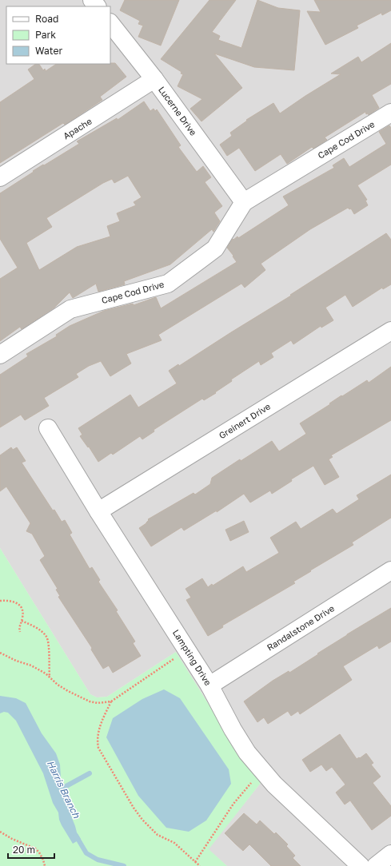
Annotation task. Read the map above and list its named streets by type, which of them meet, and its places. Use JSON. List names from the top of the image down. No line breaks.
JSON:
{"streets":{"street":["Lucerne Drive","Apache","Cape Cod Drive","Greinert Drive","Randalstone Drive","Lampting Drive"]},"crossings":[["Lucerne Drive","Apache"],["Lucerne Drive","Cape Cod Drive"],["Greinert Drive","Lampting Drive"],["Randalstone Drive","Lampting Drive"]],"water":["Harris Branch"],"legend":["Road","Park","Water"],"scale_bar":"20 m"}
